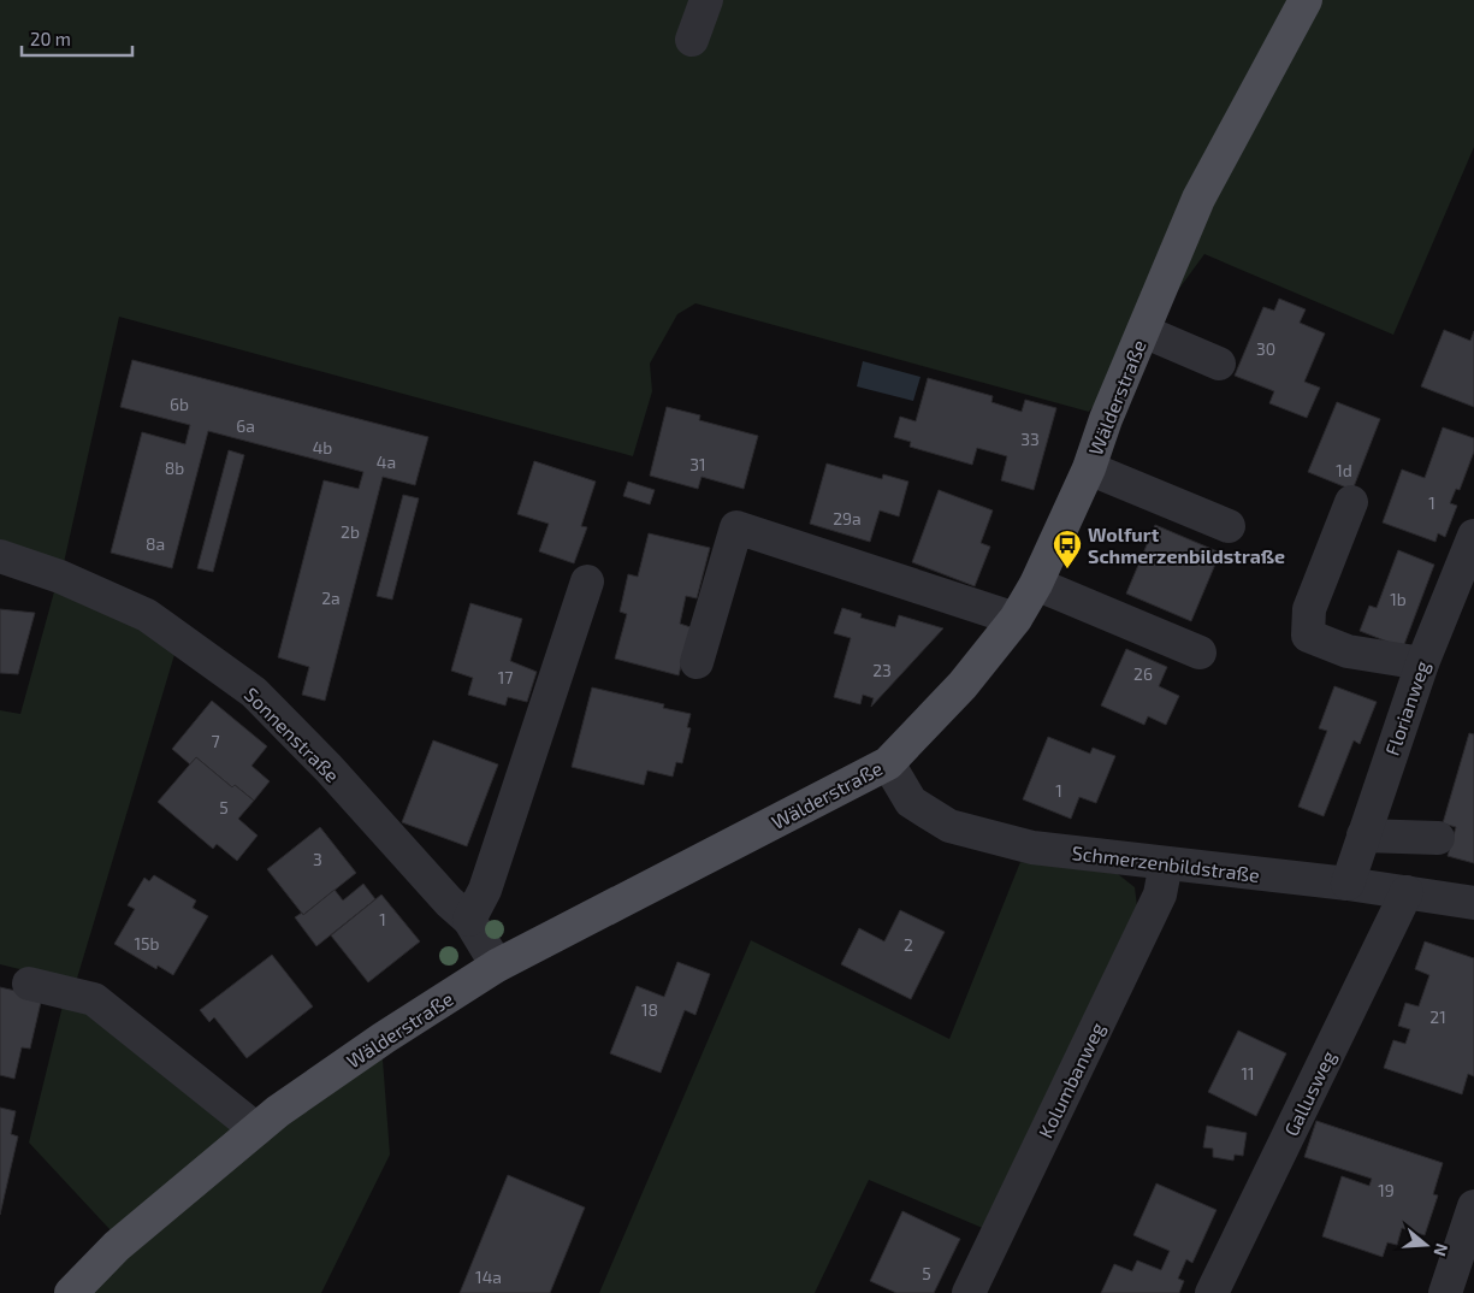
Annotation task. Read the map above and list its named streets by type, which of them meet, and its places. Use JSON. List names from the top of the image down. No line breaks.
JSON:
{"streets":{"main road":["Wälderstraße"],"street":["Florianweg","Sonnenstraße","Schmerzenbildstraße","Kolumbanweg","Gallusweg"]},"crossings":[["Wälderstraße","Sonnenstraße"],["Wälderstraße","Schmerzenbildstraße"],["Florianweg","Schmerzenbildstraße"],["Schmerzenbildstraße","Kolumbanweg"],["Schmerzenbildstraße","Gallusweg"]],"places":{"bus stop":["Wolfurt Schmerzenbildstraße"]},"house_numbers":["30","6b","6a","33","4b","4a","31","8b","1d","1","29a","2b","8a","2a","1b","23","26","17","7","1","5","3","1","15b","2","18","21","11","19","5","14a"],"scale_bar":"20 m","north":"right"}
